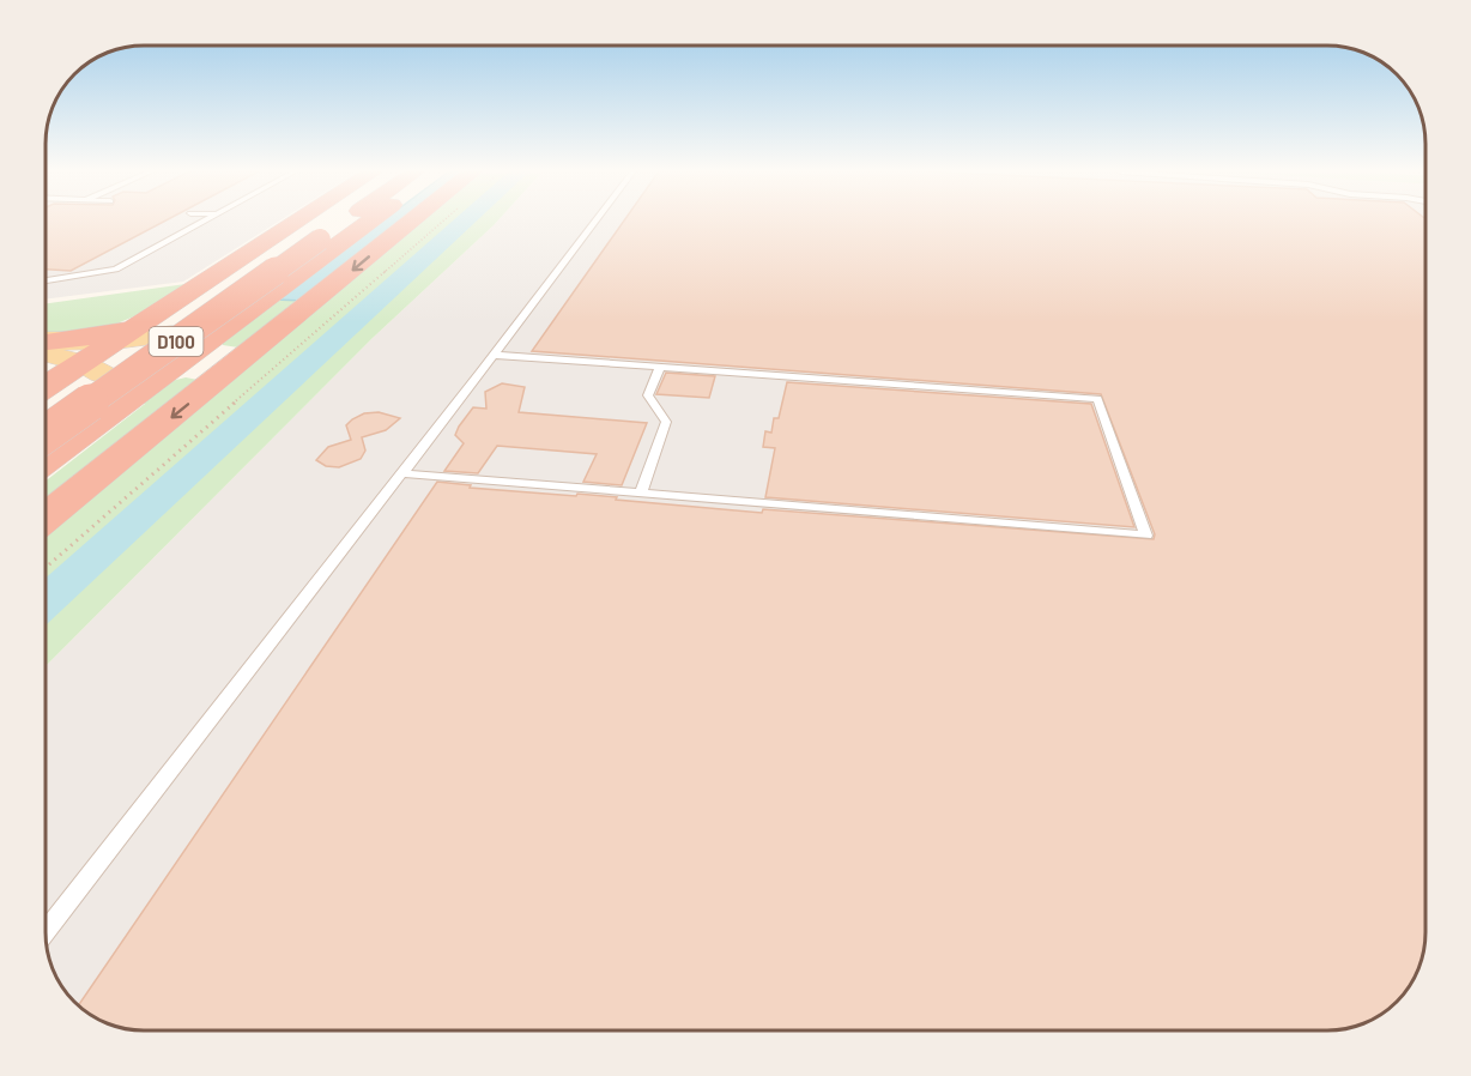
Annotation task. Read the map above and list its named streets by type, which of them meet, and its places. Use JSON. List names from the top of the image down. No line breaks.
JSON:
{"streets":{"highway":["D100"]}}
